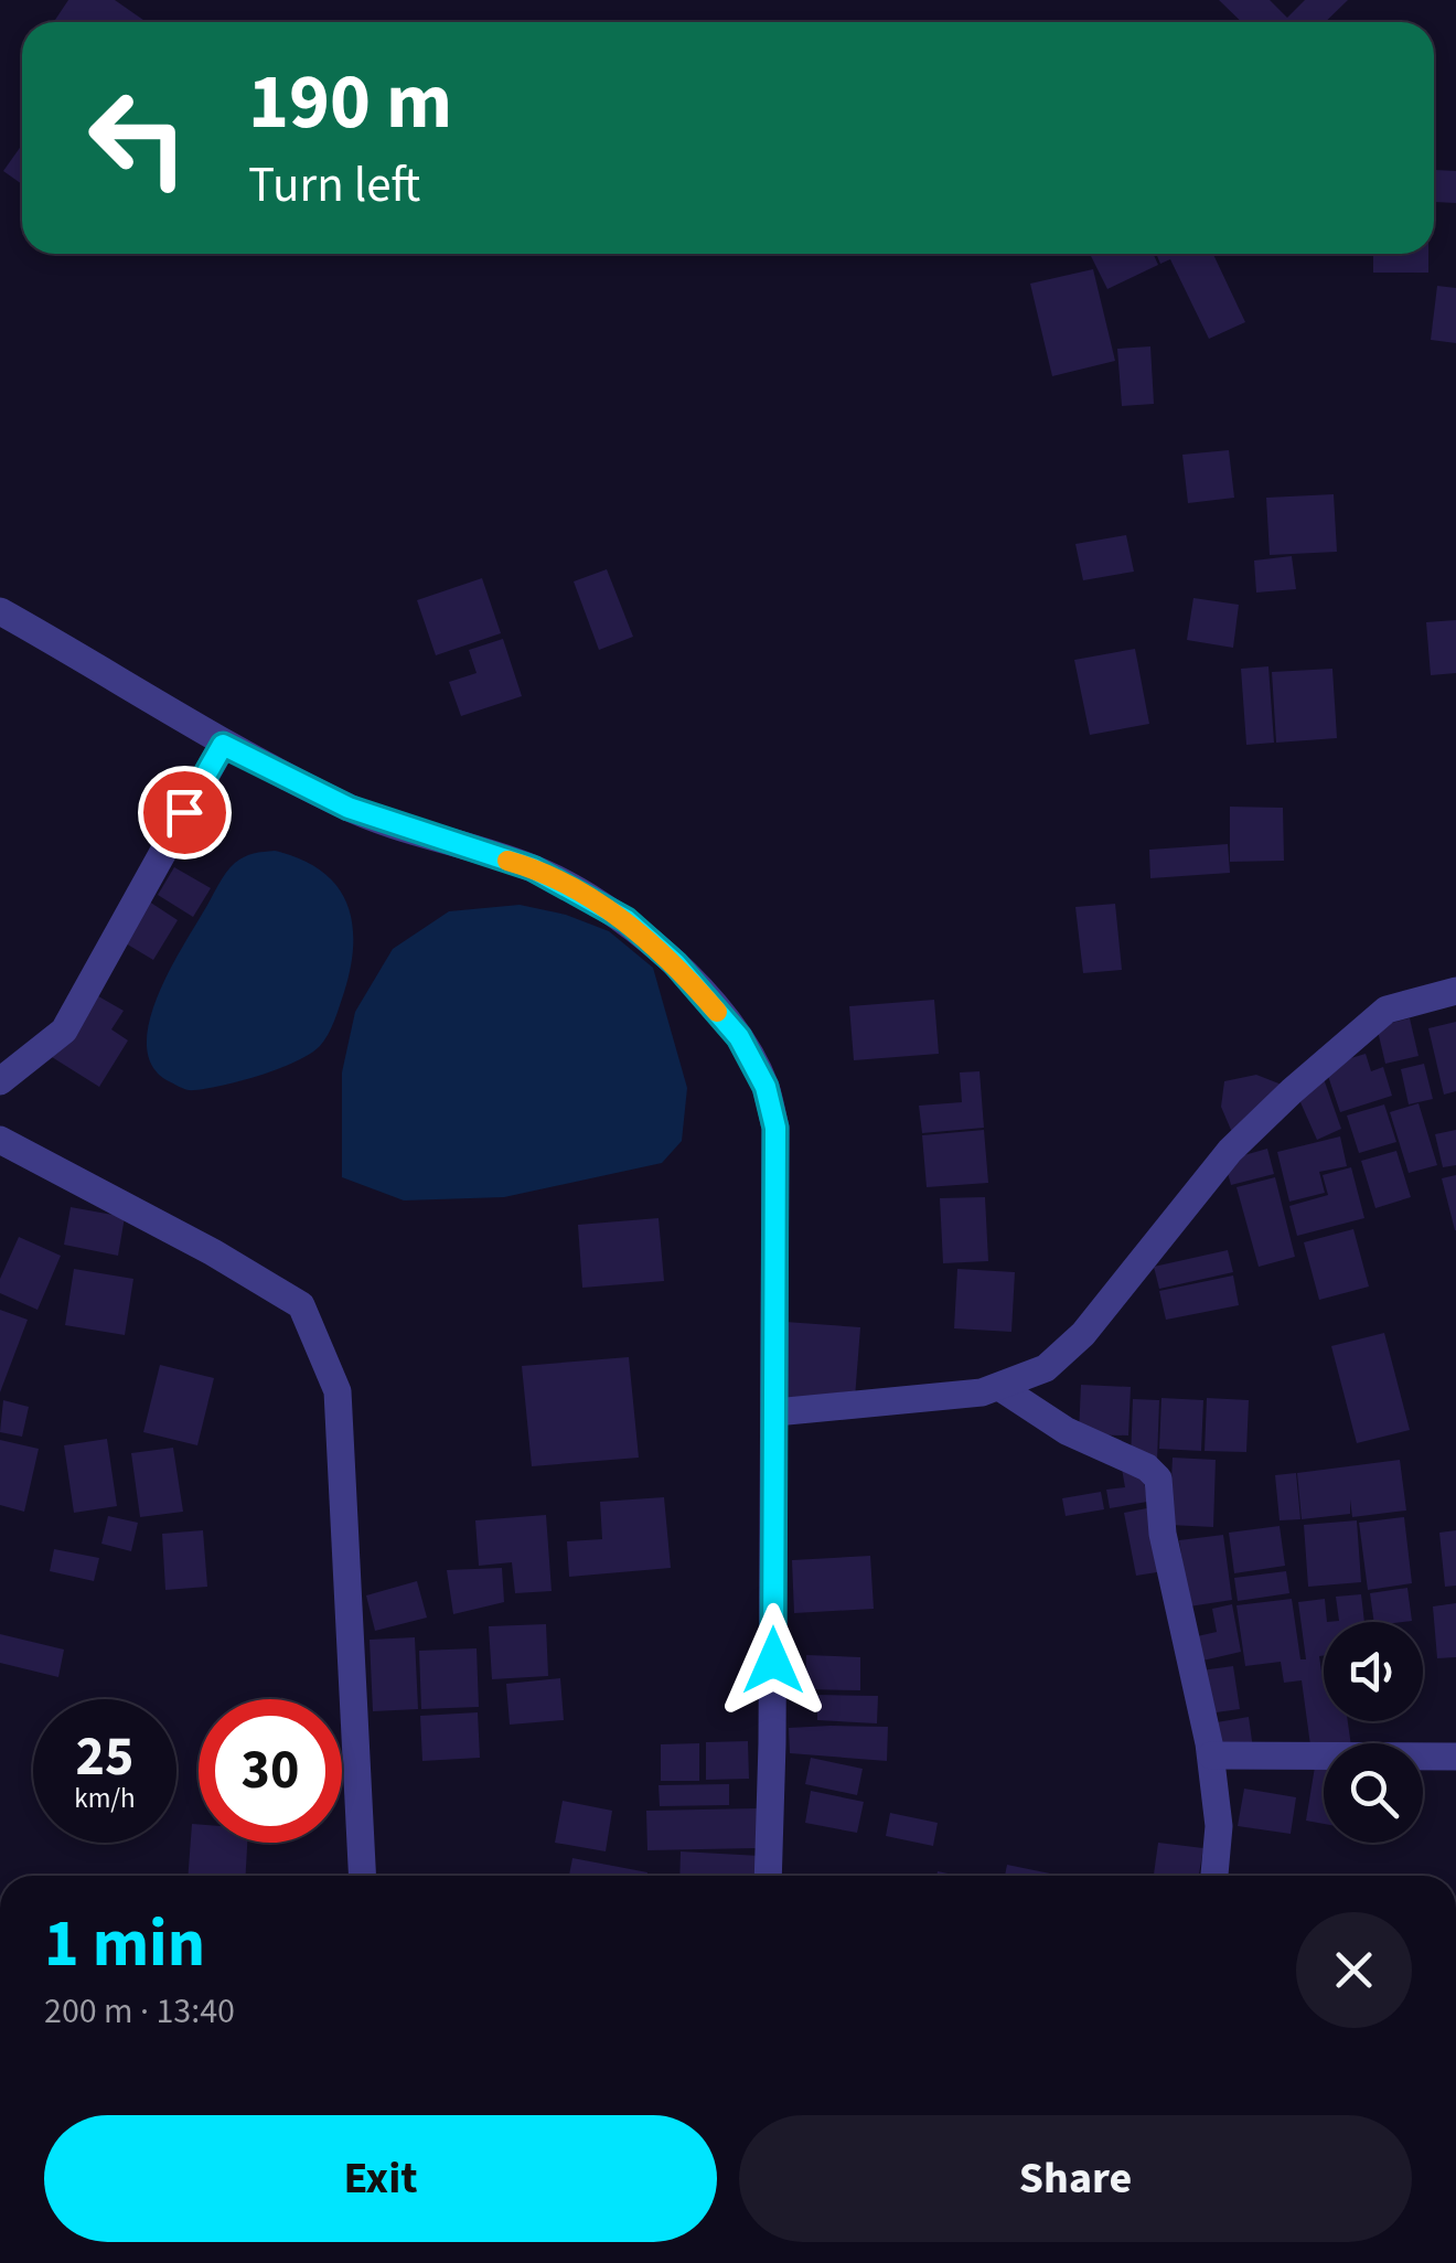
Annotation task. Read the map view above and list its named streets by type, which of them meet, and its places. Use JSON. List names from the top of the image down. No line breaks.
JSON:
{"page":{"turn":["190 m","Turn left"],"speed":"25 km/h","limit":"30","heading":["1 min","200 m · 13:40"],"buttons":["Exit","Share"]}}
